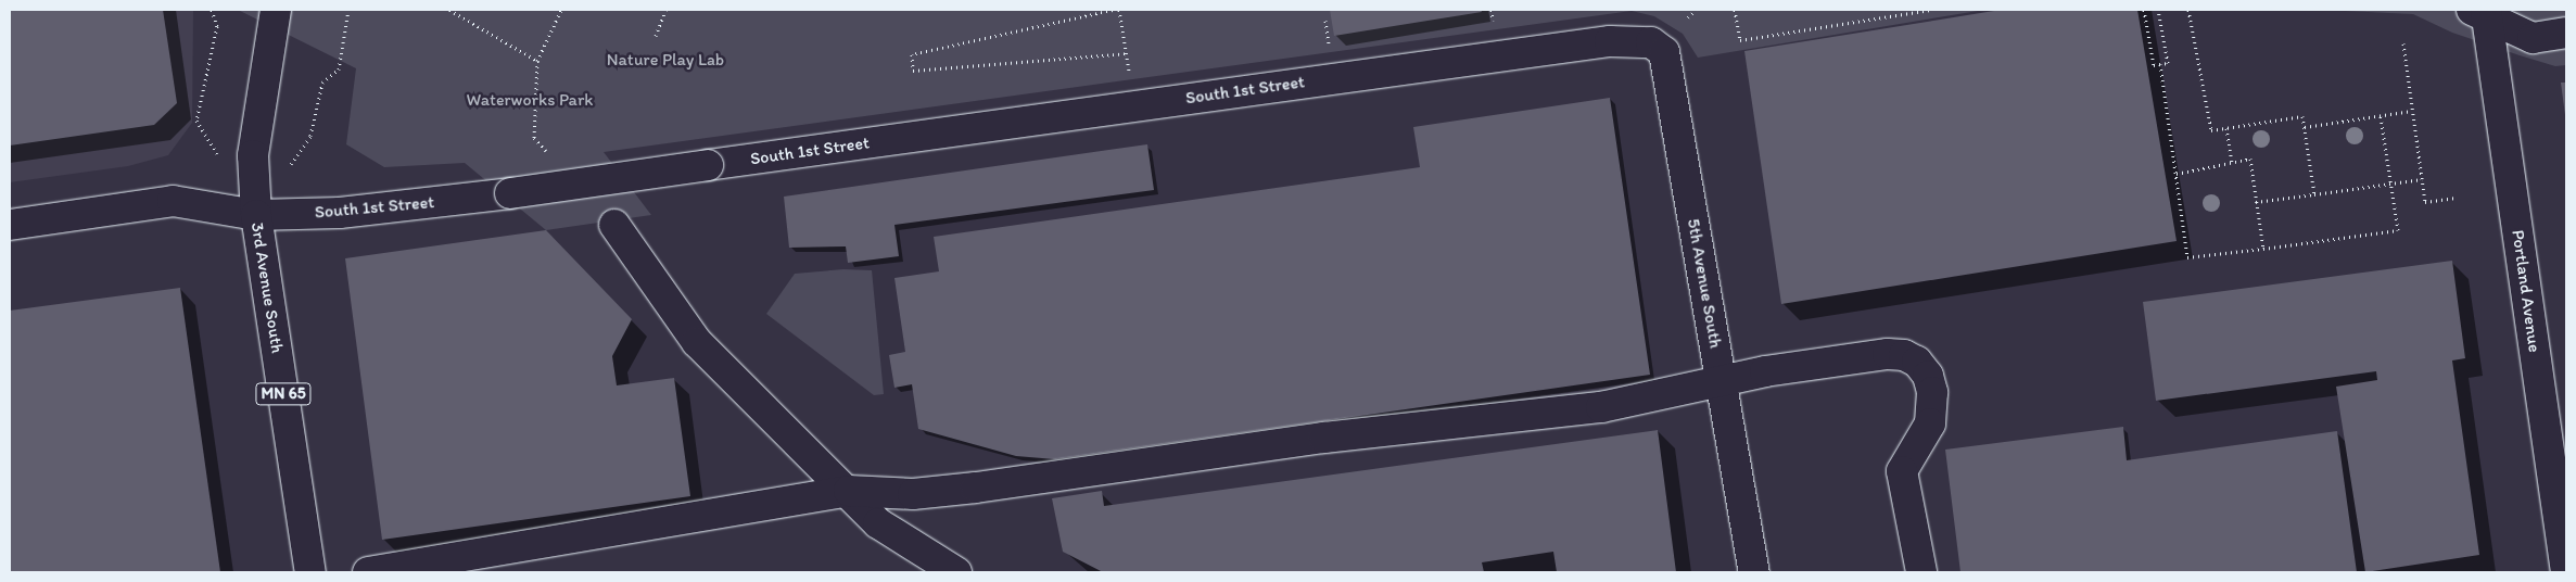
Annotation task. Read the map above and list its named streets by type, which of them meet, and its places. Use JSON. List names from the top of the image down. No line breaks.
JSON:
{"streets":{"street":["South 1st Street","5th Avenue South","3rd Avenue South","Portland Avenue","MN 65"]},"crossings":[["South 1st Street","5th Avenue South"],["South 1st Street","3rd Avenue South"]],"parks":["Nature Play Lab","Waterworks Park"]}
